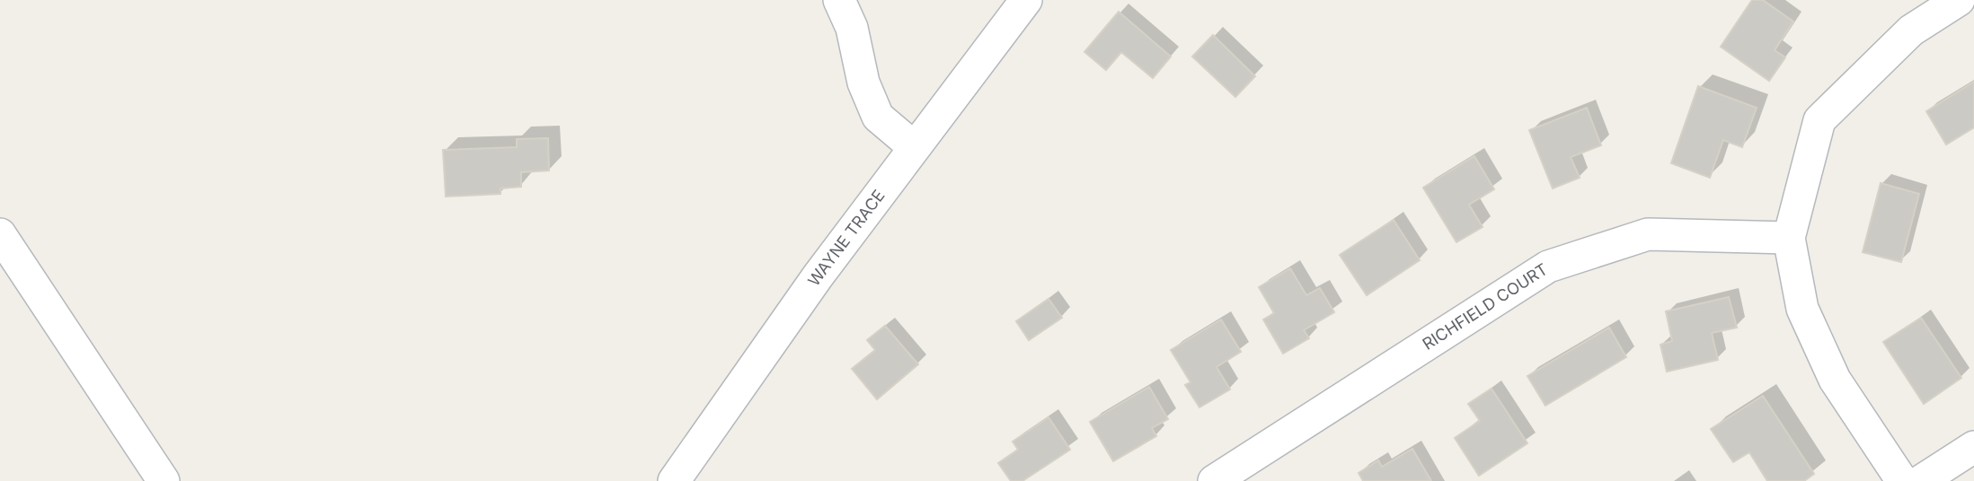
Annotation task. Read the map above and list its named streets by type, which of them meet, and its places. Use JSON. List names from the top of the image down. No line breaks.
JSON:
{"streets":{"street":["WAYNE TRACE","RICHFIELD COURT"]}}
